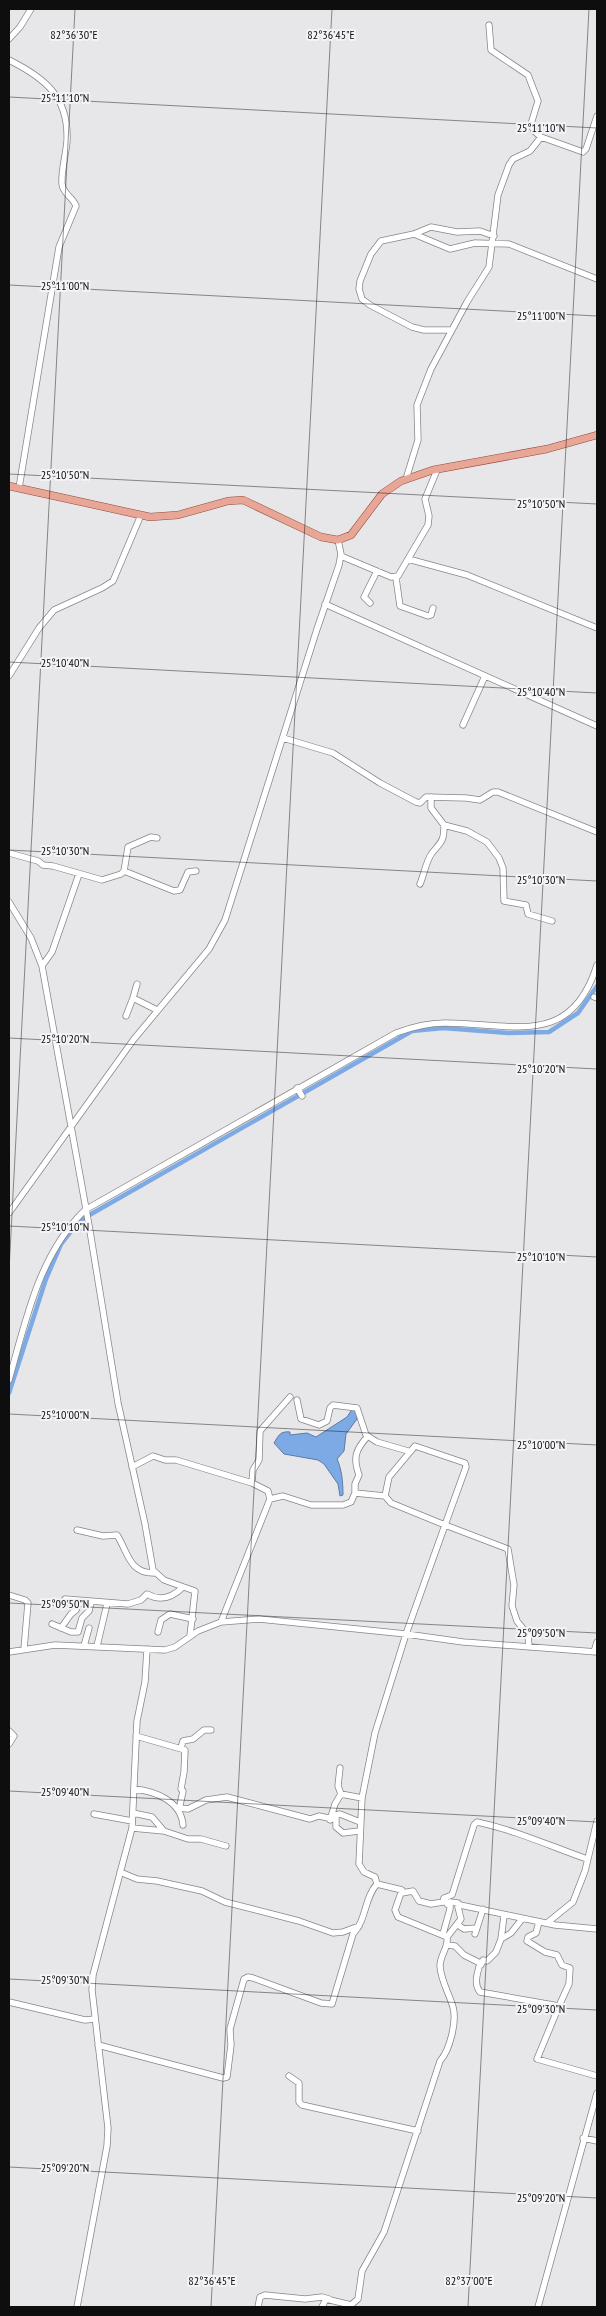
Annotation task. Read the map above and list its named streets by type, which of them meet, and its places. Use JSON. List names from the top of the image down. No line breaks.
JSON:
{"coordinates":["82°36'30\"E","82°36'45\"E","25°11'10\"N","25°11'00\"N","25°10'50\"N","25°10'40\"N","25°10'30\"N","25°10'20\"N","25°10'10\"N","25°10'00\"N","25°09'50\"N","25°09'40\"N","25°09'30\"N","25°09'20\"N","82°37'00\"E"]}
